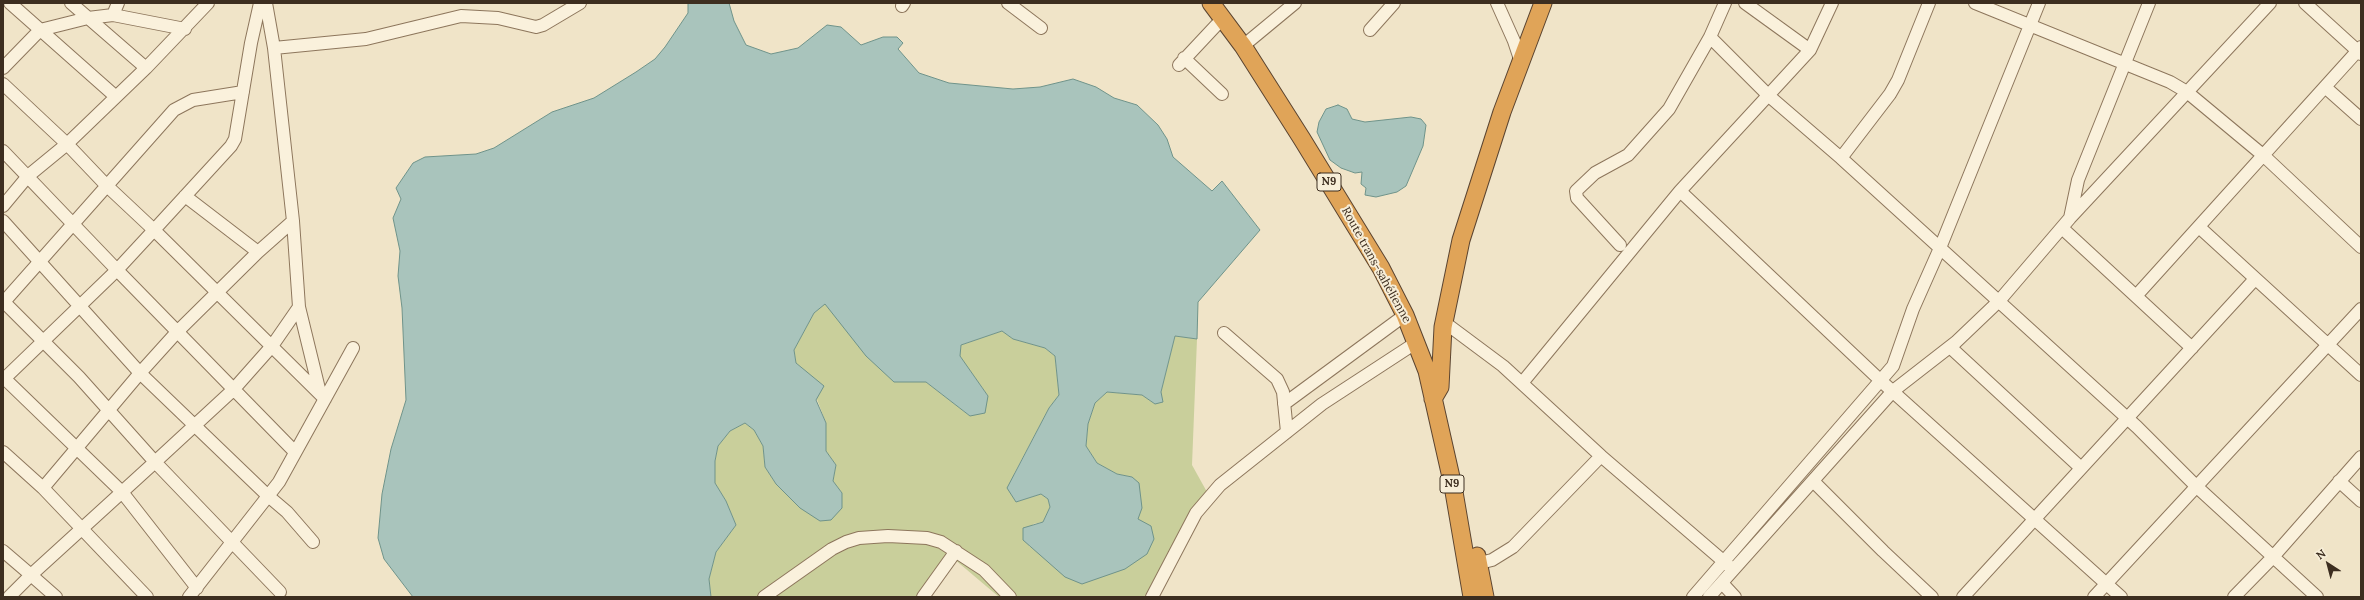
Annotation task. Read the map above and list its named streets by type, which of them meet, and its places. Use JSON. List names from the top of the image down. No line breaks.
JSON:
{"streets":{"highway":["N9","Route trans-sahélienne"]},"north":"top left"}
